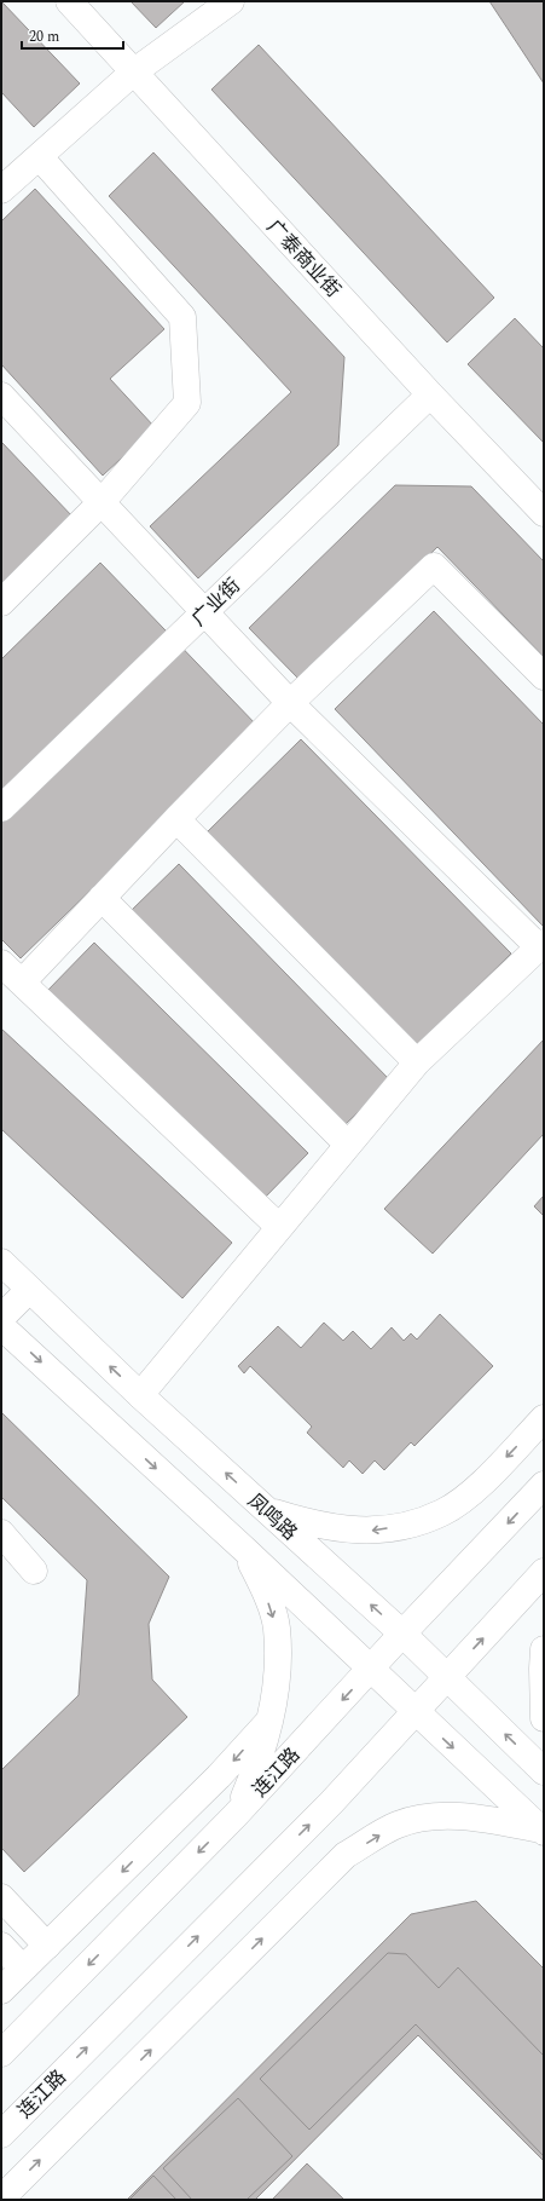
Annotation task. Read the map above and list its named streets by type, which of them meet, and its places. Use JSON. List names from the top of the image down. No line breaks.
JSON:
{"streets":{"street":["广泰商业街","广业街","凤鸣路","连江路"]},"crossings":[["广泰商业街","广业街"],["凤鸣路","连江路"]],"scale_bar":"20 m"}
